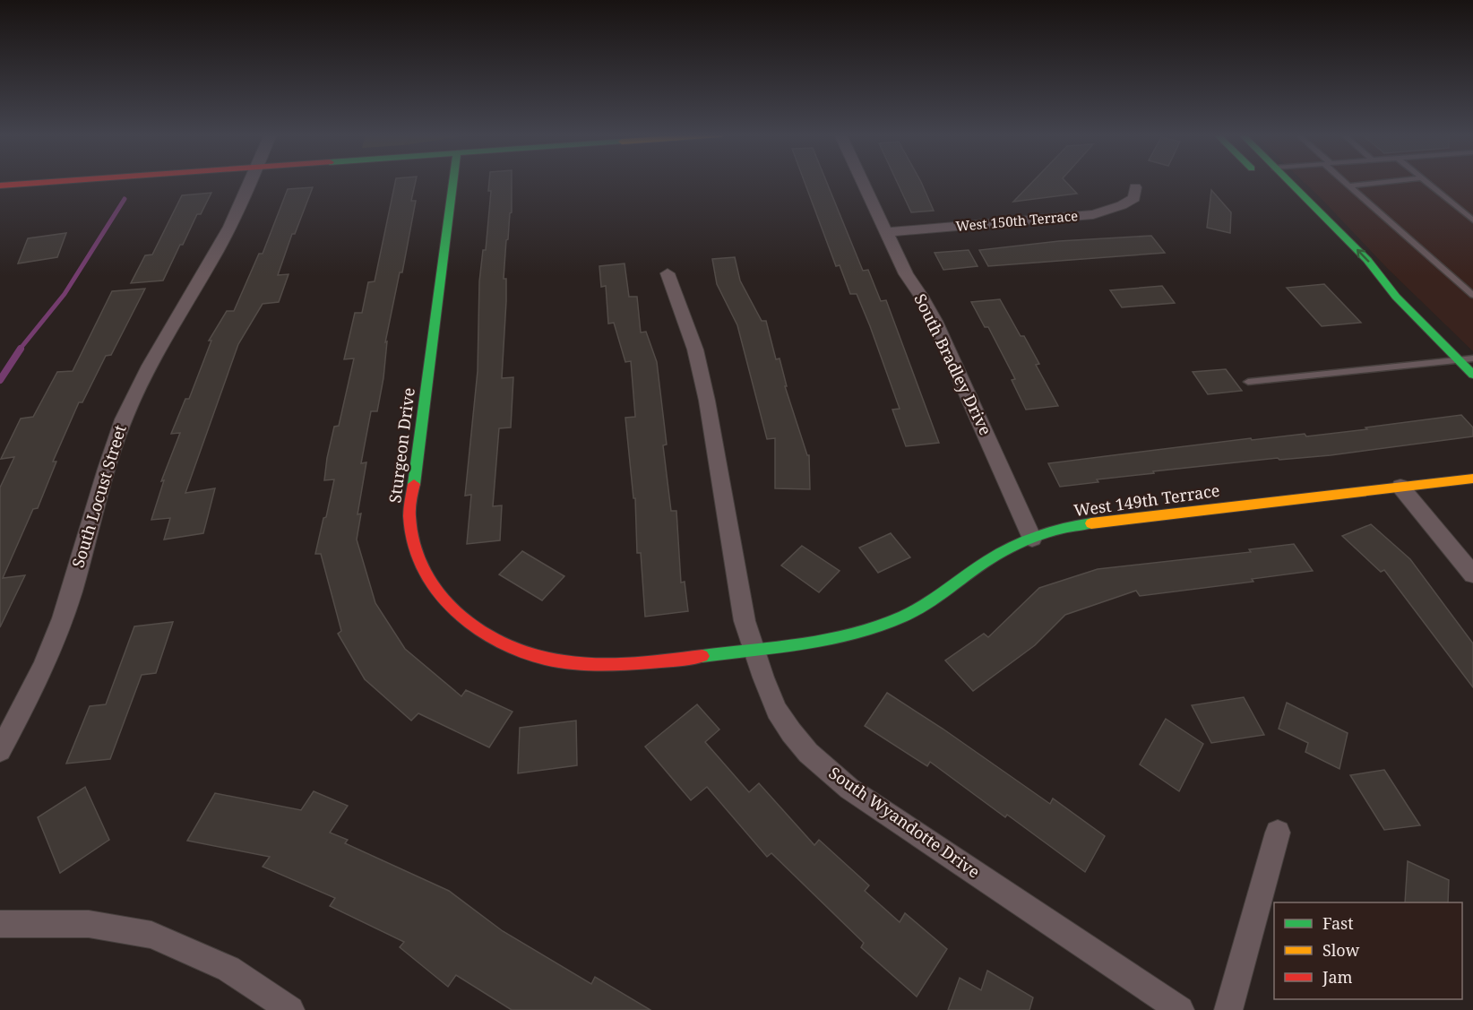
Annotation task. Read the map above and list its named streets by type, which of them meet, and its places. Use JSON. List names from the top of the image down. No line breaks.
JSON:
{"streets":{"street":["West 150th Terrace","South Bradley Drive","Sturgeon Drive","South Locust Street","West 149th Terrace","South Wyandotte Drive"]},"crossings":[["West 150th Terrace","South Bradley Drive"],["South Bradley Drive","West 149th Terrace"],["Sturgeon Drive","West 149th Terrace"],["Sturgeon Drive","South Wyandotte Drive"],["West 149th Terrace","South Wyandotte Drive"]],"legend":["Fast","Slow","Jam"]}
